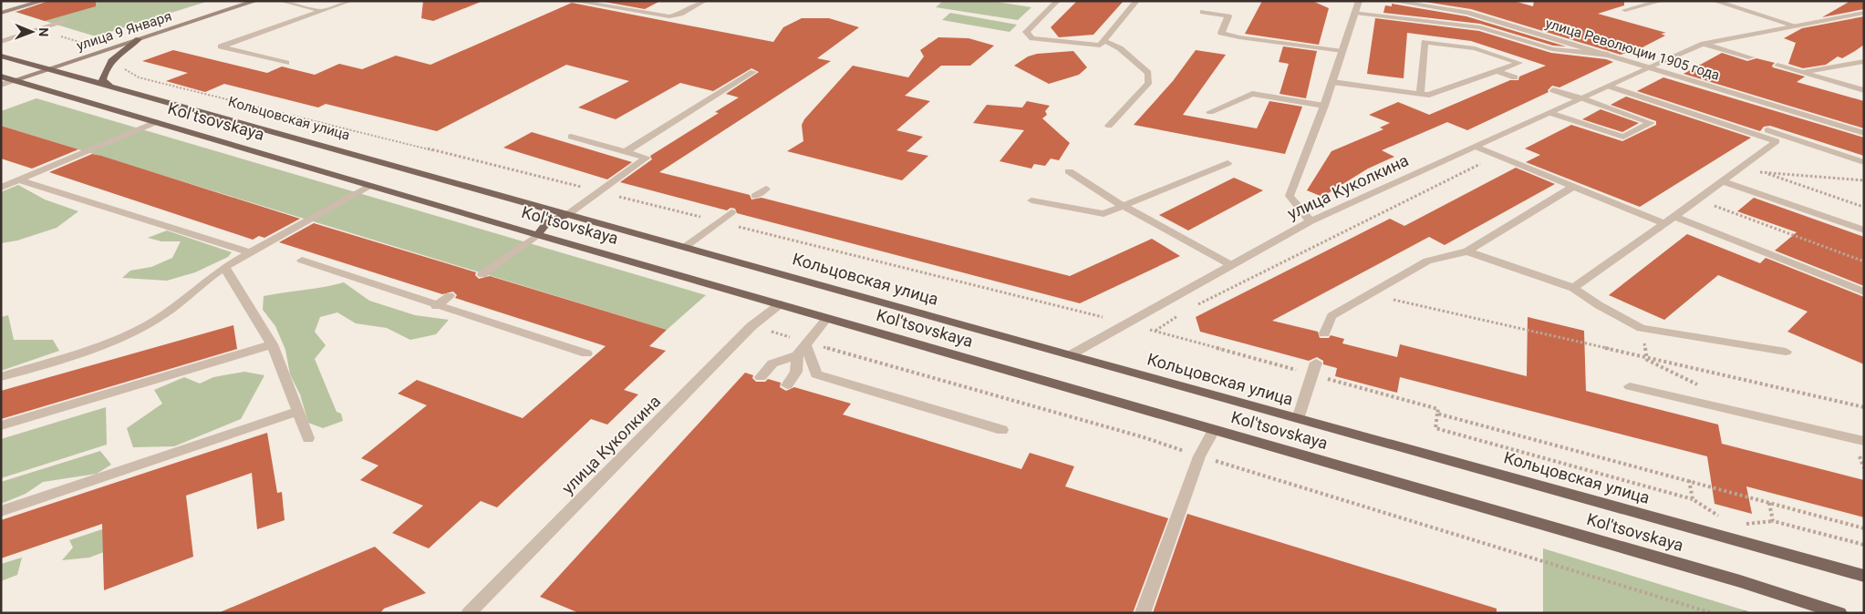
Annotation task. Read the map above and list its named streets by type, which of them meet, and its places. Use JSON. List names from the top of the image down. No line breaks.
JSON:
{"streets":{"main road":["улица 9 Января","Кольцовская улица","Kol'tsovskaya"],"street":["улица Революции 1905 года","улица Куколкина"]},"crossings":[["улица 9 Января","Кольцовская улица"],["улица 9 Января","Kol'tsovskaya"],["улица Революции 1905 года","улица Куколкина"],["Кольцовская улица","улица Куколкина"],["Kol'tsovskaya","улица Куколкина"]],"north":"right"}
